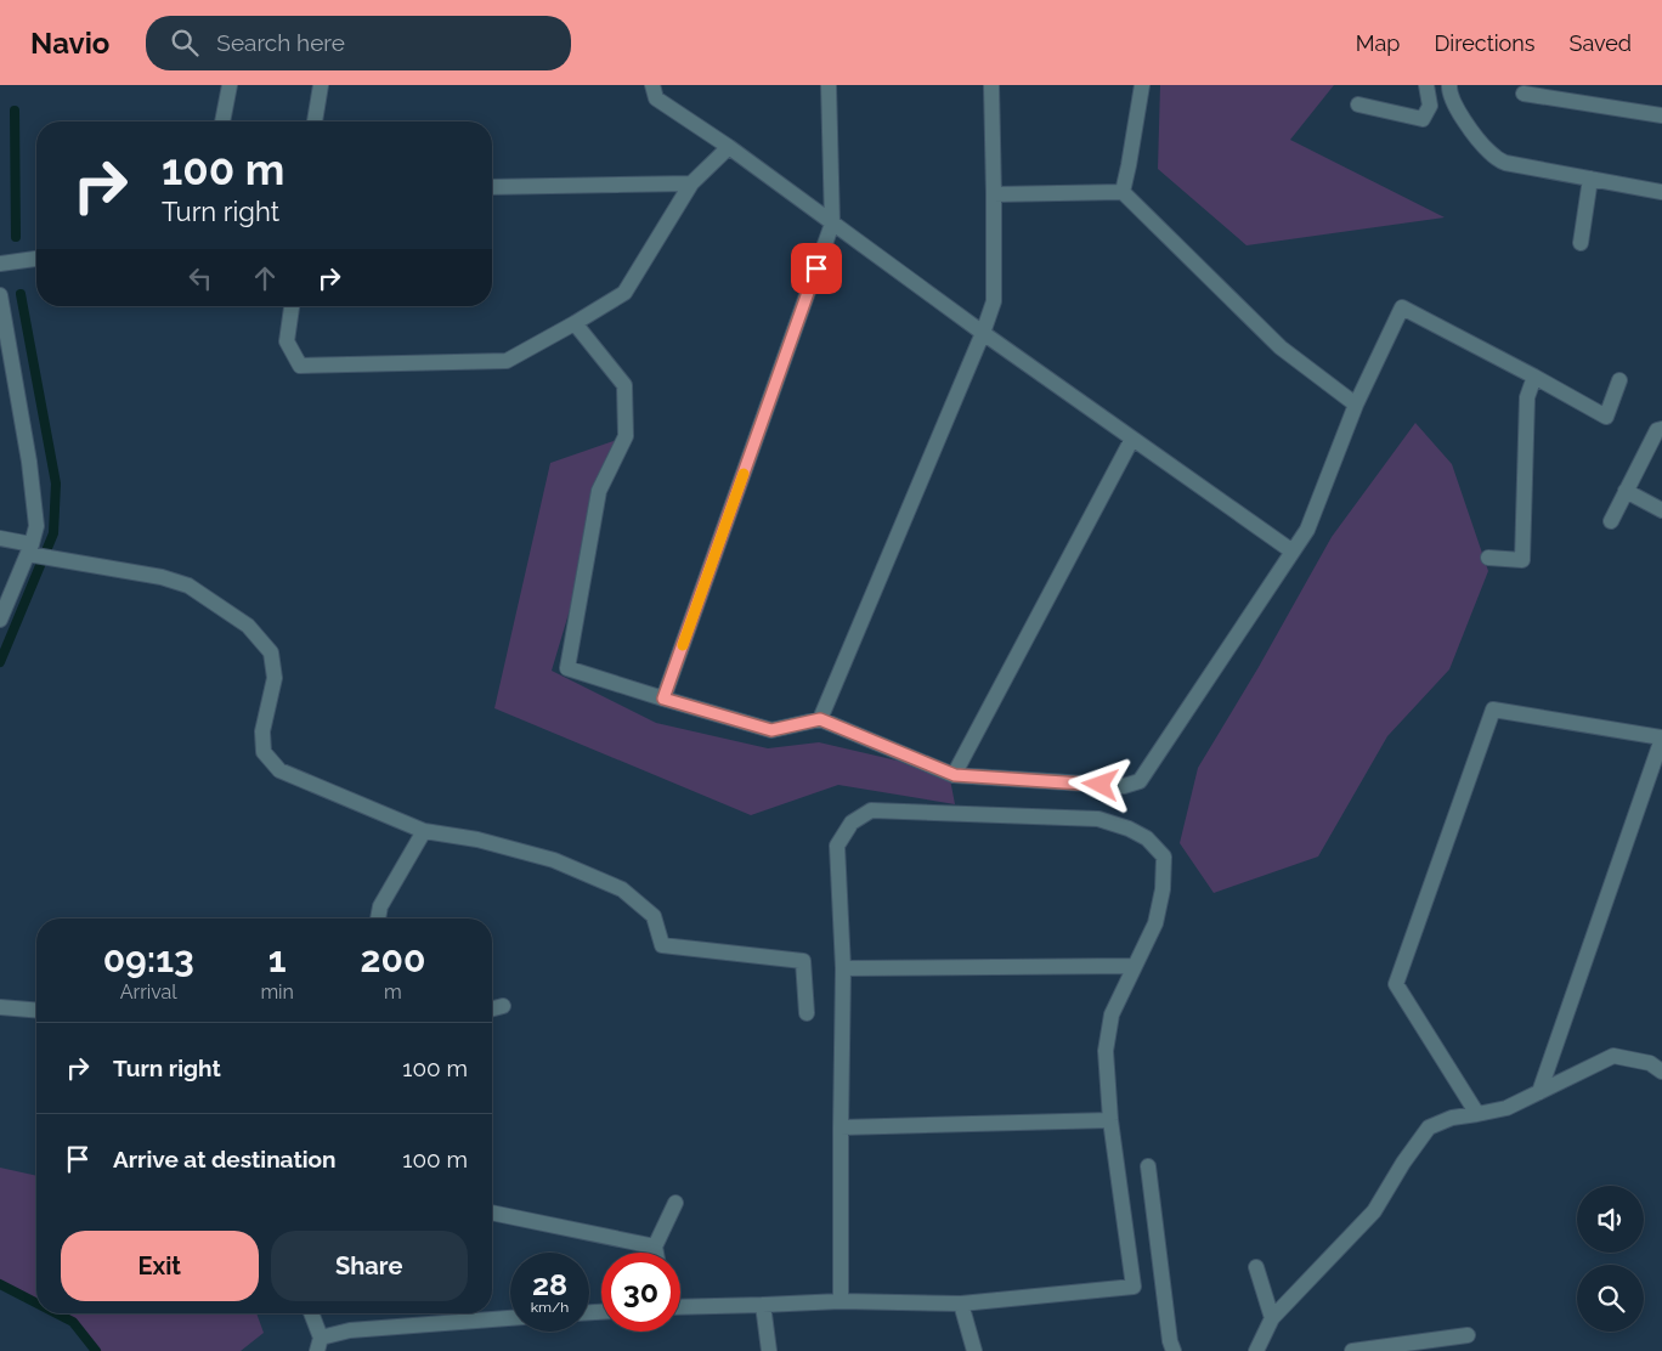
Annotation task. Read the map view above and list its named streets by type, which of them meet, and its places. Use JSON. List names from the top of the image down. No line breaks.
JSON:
{"page":{"header":"Navio","search":"Search here","nav":["Map","Directions","Saved"],"turn":["100 m","Turn right"],"eta":["09:13","Arrival","1","min","200","m"],"list":[{"name":"Turn right","value":"100 m"},{"name":"Arrive at destination","value":"100 m"}],"buttons":["Exit","Share"],"speed":"28 km/h","limit":"30"}}
